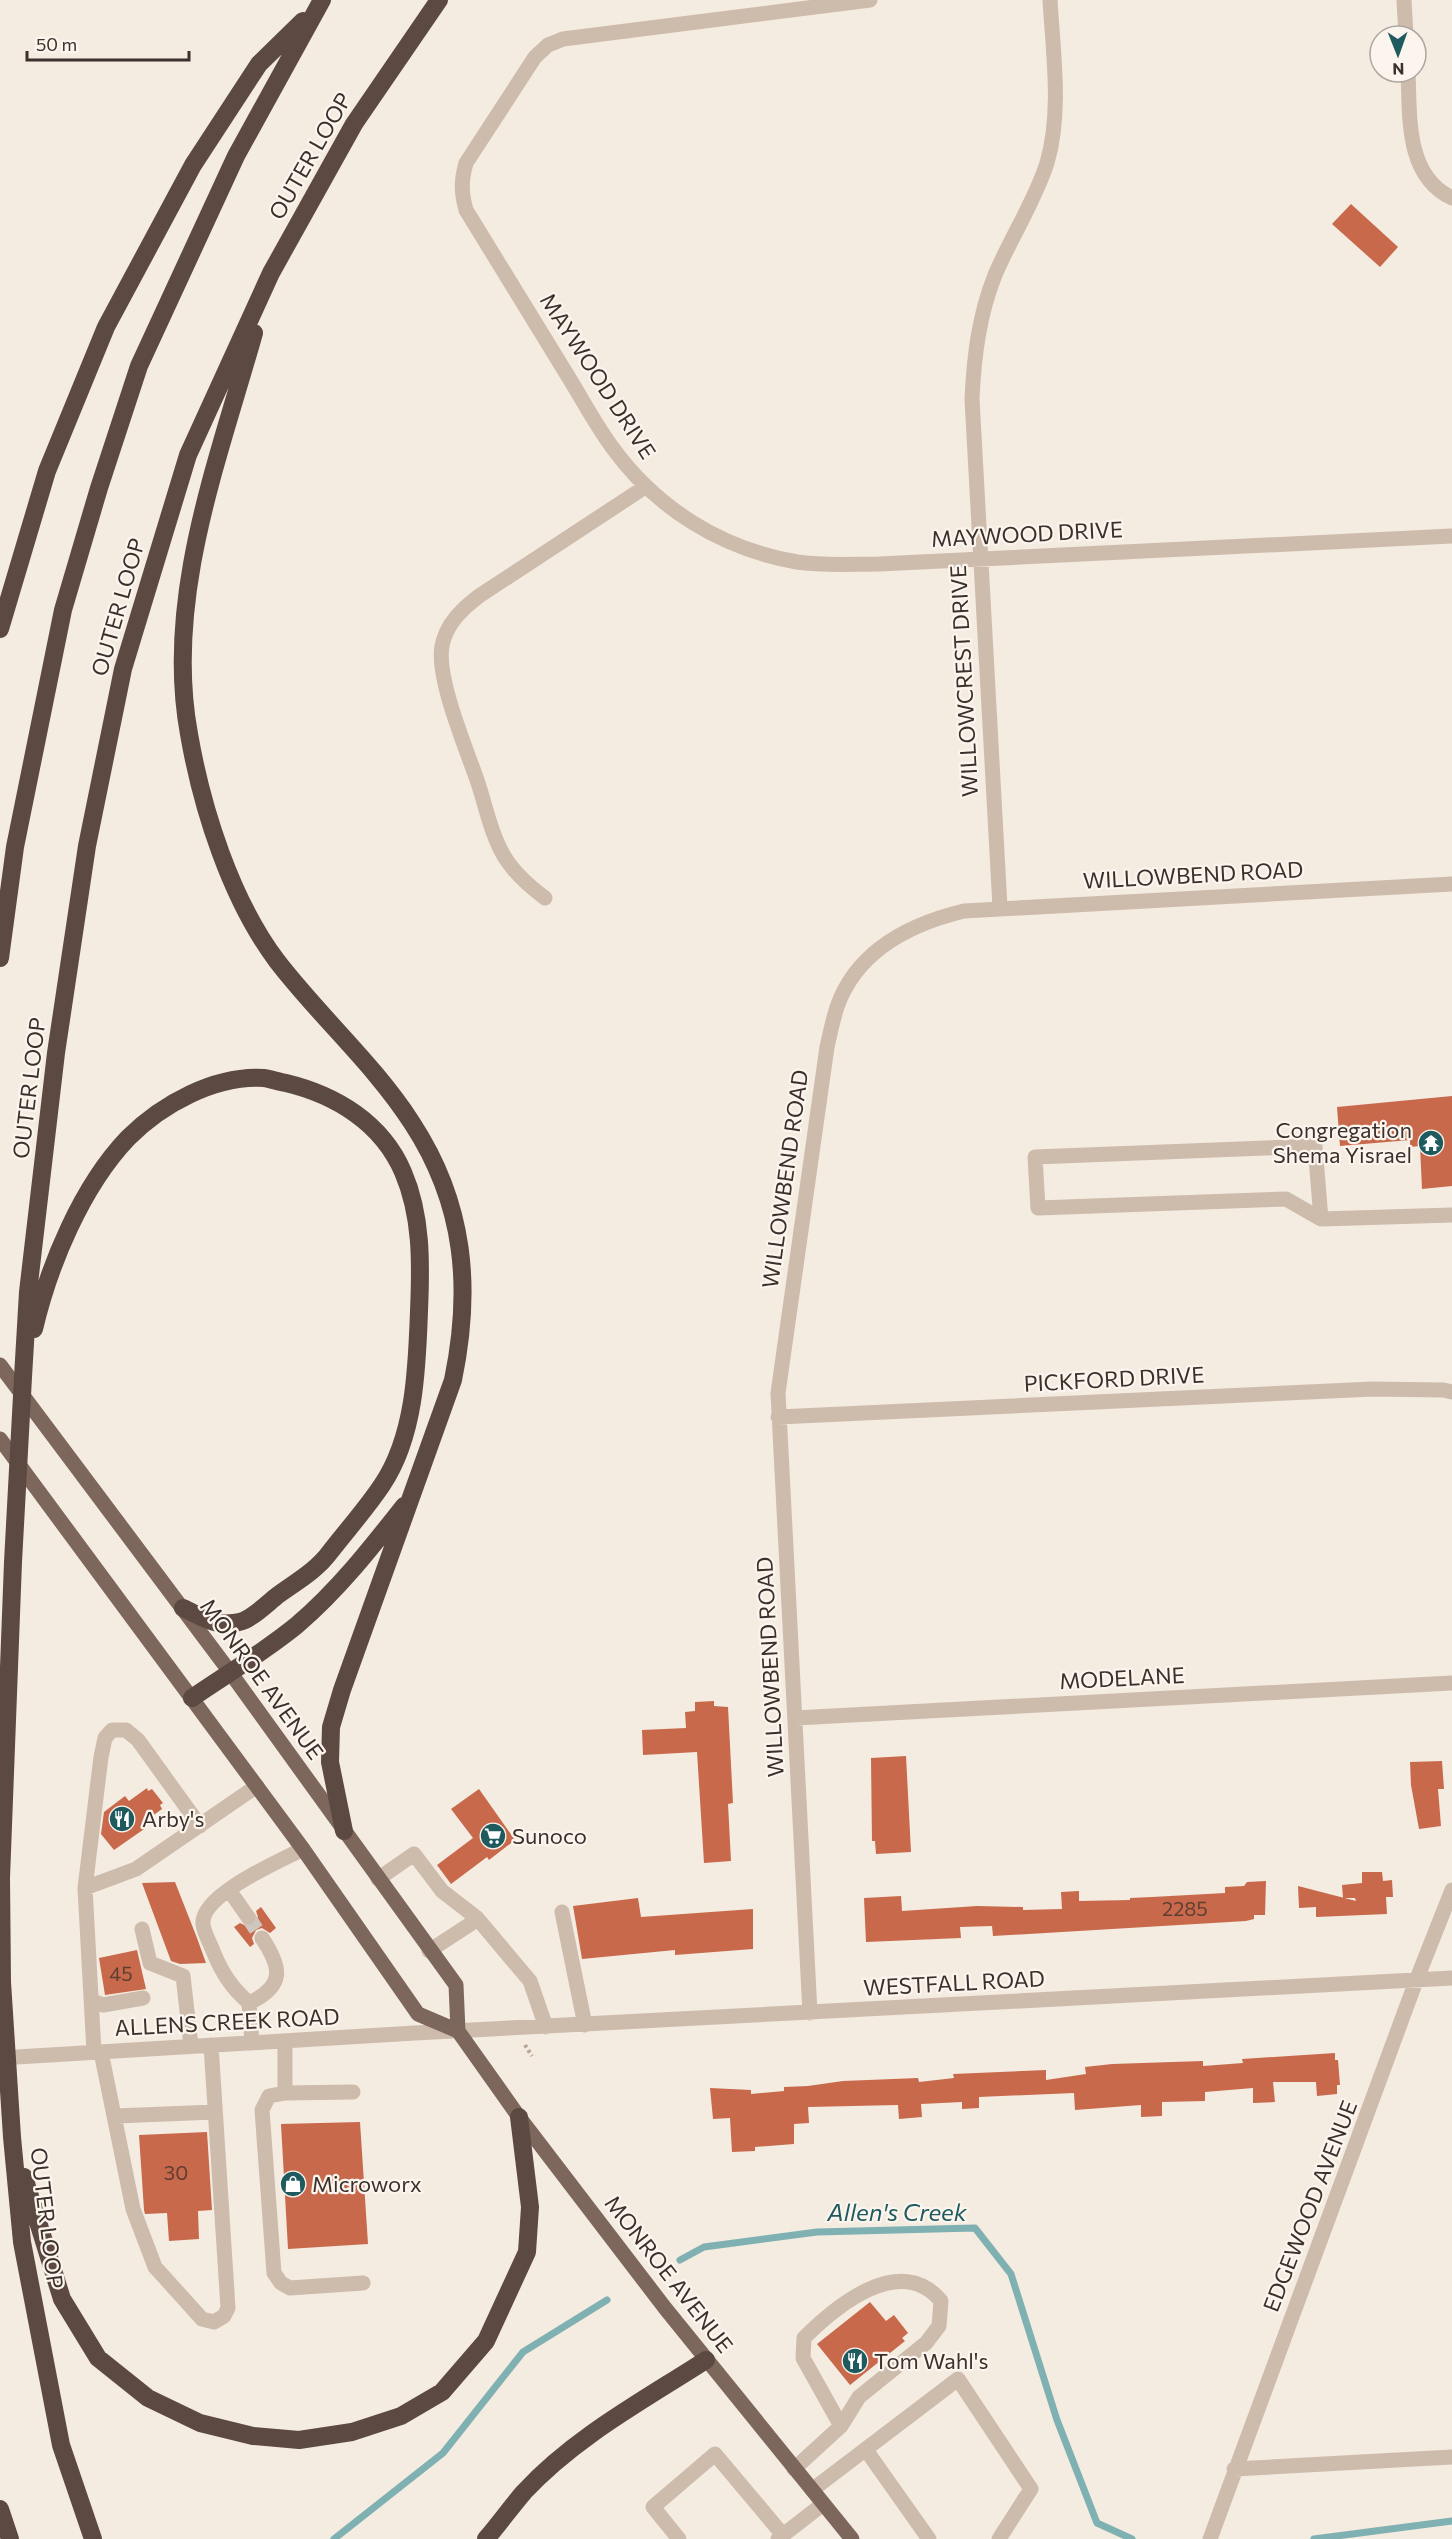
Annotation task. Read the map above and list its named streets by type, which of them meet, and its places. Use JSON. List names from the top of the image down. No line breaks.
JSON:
{"streets":{"highway":["OUTER LOOP"],"main road":["MONROE AVENUE"],"street":["MAYWOOD DRIVE","WILLOWCREST DRIVE","WILLOWBEND ROAD","PICKFORD DRIVE","MODELANE","WESTFALL ROAD","ALLENS CREEK ROAD","EDGEWOOD AVENUE"]},"crossings":[["MAYWOOD DRIVE","WILLOWCREST DRIVE"],["WILLOWCREST DRIVE","WILLOWBEND ROAD"],["WILLOWBEND ROAD","PICKFORD DRIVE"],["WILLOWBEND ROAD","MODELANE"],["WILLOWBEND ROAD","WESTFALL ROAD"],["MONROE AVENUE","WESTFALL ROAD"],["MONROE AVENUE","ALLENS CREEK ROAD"],["WESTFALL ROAD","ALLENS CREEK ROAD"],["WESTFALL ROAD","EDGEWOOD AVENUE"]],"water":["Allen's Creek"],"places":{"temple":["Congregation Shema Yisrael"],"restaurant":["Arby's","Tom Wahl's"],"supermarket":["Sunoco"],"shop":["Microworx"]},"house_numbers":["2285","45","30"],"scale_bar":"50 m","north":"bottom"}
